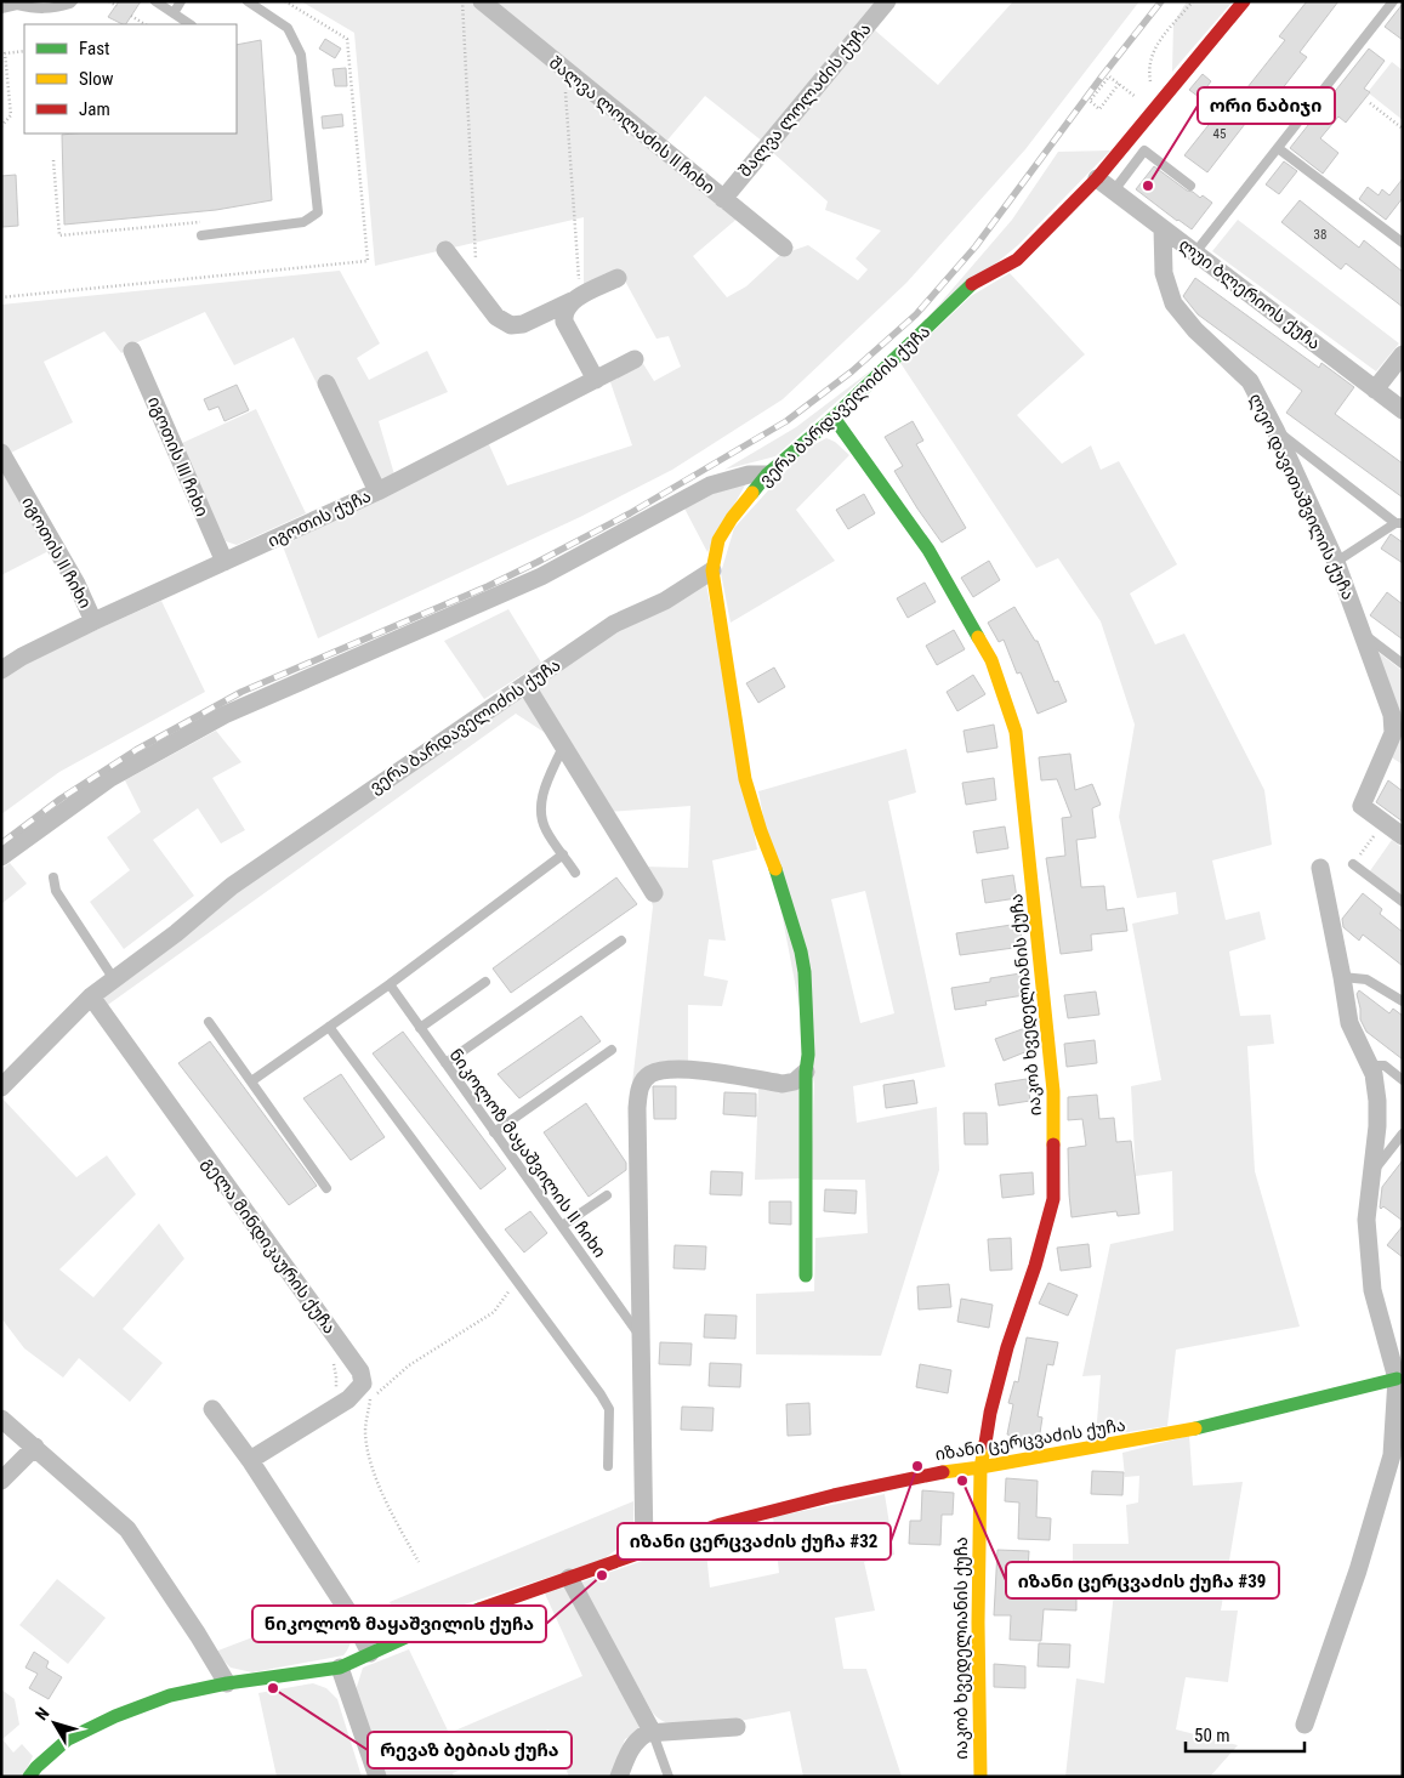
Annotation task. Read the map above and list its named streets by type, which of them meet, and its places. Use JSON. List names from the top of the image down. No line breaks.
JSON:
{"streets":{"street":["შალვა ლოლაძის ქუჩა","შალვა ლოლაძის II ჩიხი","ლუი ბლერიოს ქუჩა","ვერა ბარდაველიძის ქუჩა","იგოთის III ჩიხი","ლეო დავითაშვილის ქუჩა","იგოთის ქუჩა","იგოთის II ჩიხი","იაკობ ხვედელიანის ქუჩა","გელა მინდიკაურის ქუჩა","იზანი ცერცვაძის ქუჩა"],"lane":["ნიკოლოზ მაყაშვილის II ჩიხი"]},"crossings":[["შალვა ლოლაძის ქუჩა","შალვა ლოლაძის II ჩიხი"],["ლუი ბლერიოს ქუჩა","ვერა ბარდაველიძის ქუჩა"],["ლუი ბლერიოს ქუჩა","ლეო დავითაშვილის ქუჩა"],["ვერა ბარდაველიძის ქუჩა","იაკობ ხვედელიანის ქუჩა"],["ვერა ბარდაველიძის ქუჩა","გელა მინდიკაურის ქუჩა"],["იგოთის III ჩიხი","იგოთის ქუჩა"],["იგოთის ქუჩა","იგოთის II ჩიხი"],["იაკობ ხვედელიანის ქუჩა","იზანი ცერცვაძის ქუჩა"]],"places":["ორი ნაბიჯი","იზანი ცერცვაძის ქუჩა #32","იზანი ცერცვაძის ქუჩა #39","ნიკოლოზ მაყაშვილის ქუჩა","რევაზ ბებიას ქუჩა"],"house_numbers":["45","38"],"legend":["Fast","Slow","Jam"],"scale_bar":"50 m","north":"top left"}
